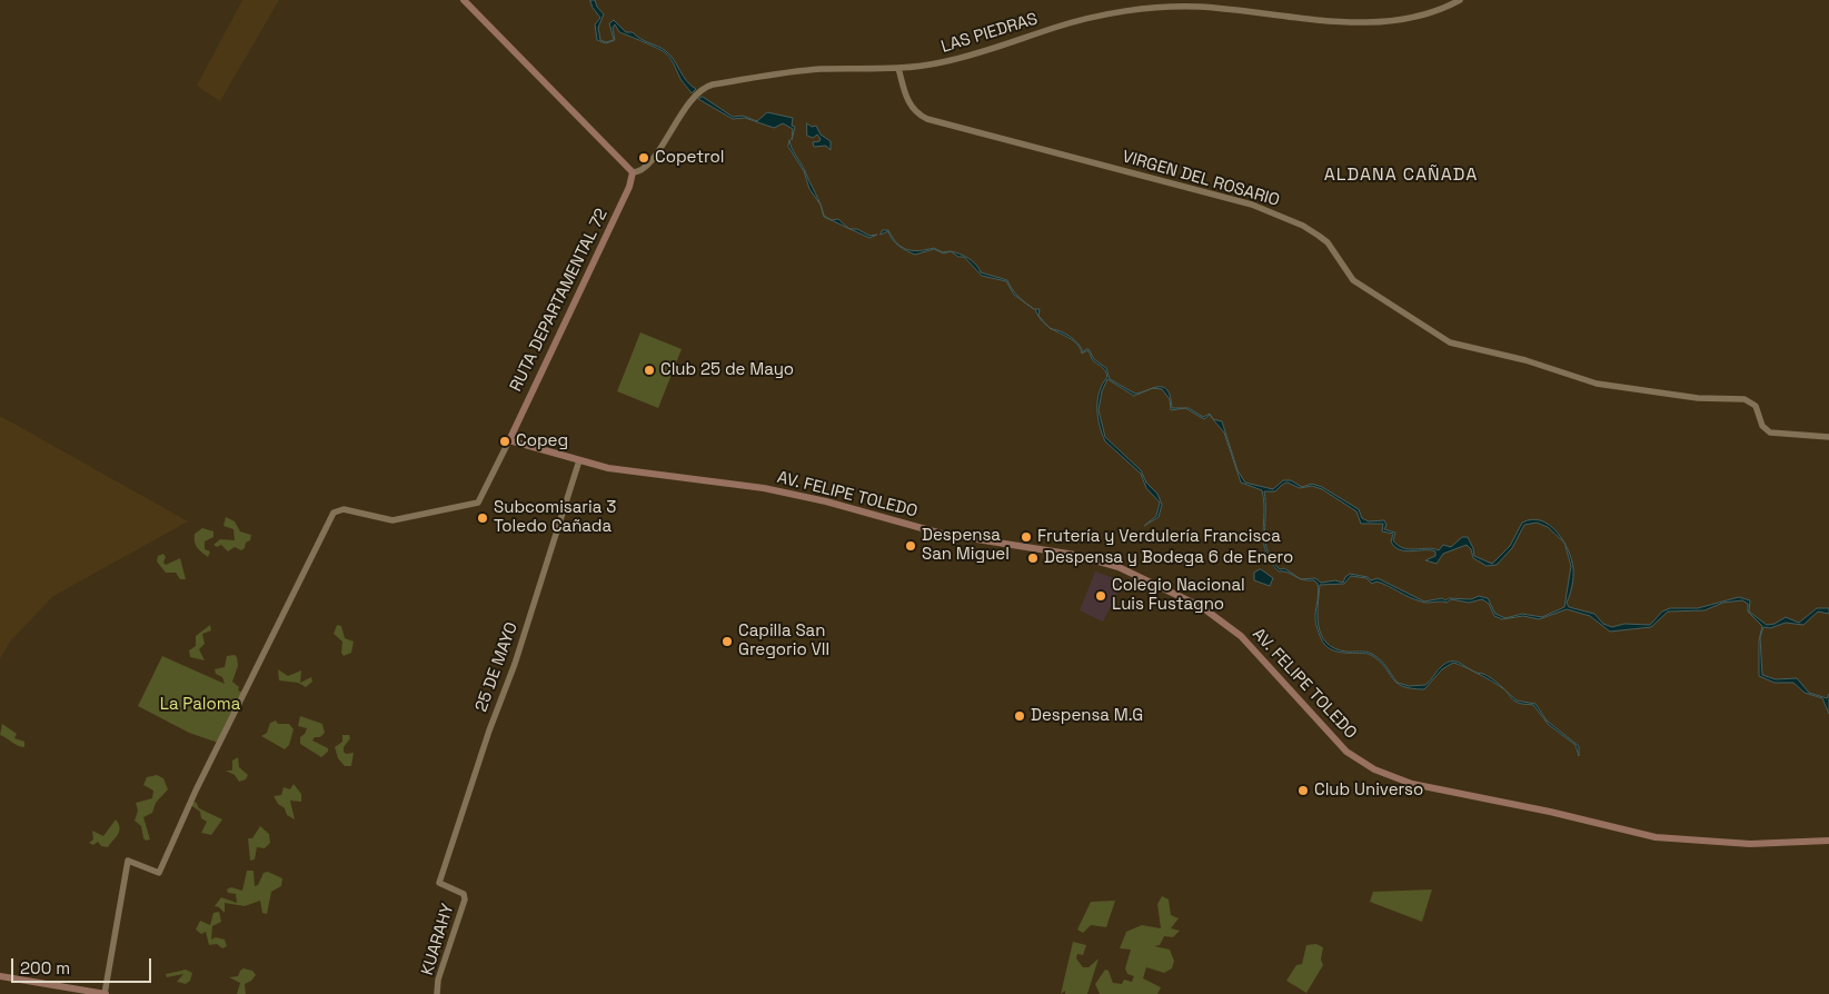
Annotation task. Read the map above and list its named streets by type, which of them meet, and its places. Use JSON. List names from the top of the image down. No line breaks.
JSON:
{"streets":{"main road":["RUTA DEPARTAMENTAL 72","AV. FELIPE TOLEDO"],"street":["LAS PIEDRAS","VIRGEN DEL ROSARIO","25 DE MAYO","KUARAHY"]},"crossings":[["LAS PIEDRAS","VIRGEN DEL ROSARIO"],["LAS PIEDRAS","RUTA DEPARTAMENTAL 72"],["RUTA DEPARTAMENTAL 72","AV. FELIPE TOLEDO"],["AV. FELIPE TOLEDO","25 DE MAYO"],["25 DE MAYO","KUARAHY"]],"districts":["ALDANA CAÑADA"],"parks":["La Paloma"],"places":["Copetrol","Club 25 de Mayo","Copeg","Subcomisaria 3 Toledo Cañada","Frutería y Verdulería Francisca","Despensa San Miguel","Despensa y Bodega 6 de Enero","Colegio Nacional Luis Fustagno","Capilla San Gregorio VII","Despensa M.G","Club Universo"],"scale_bar":"200 m"}
